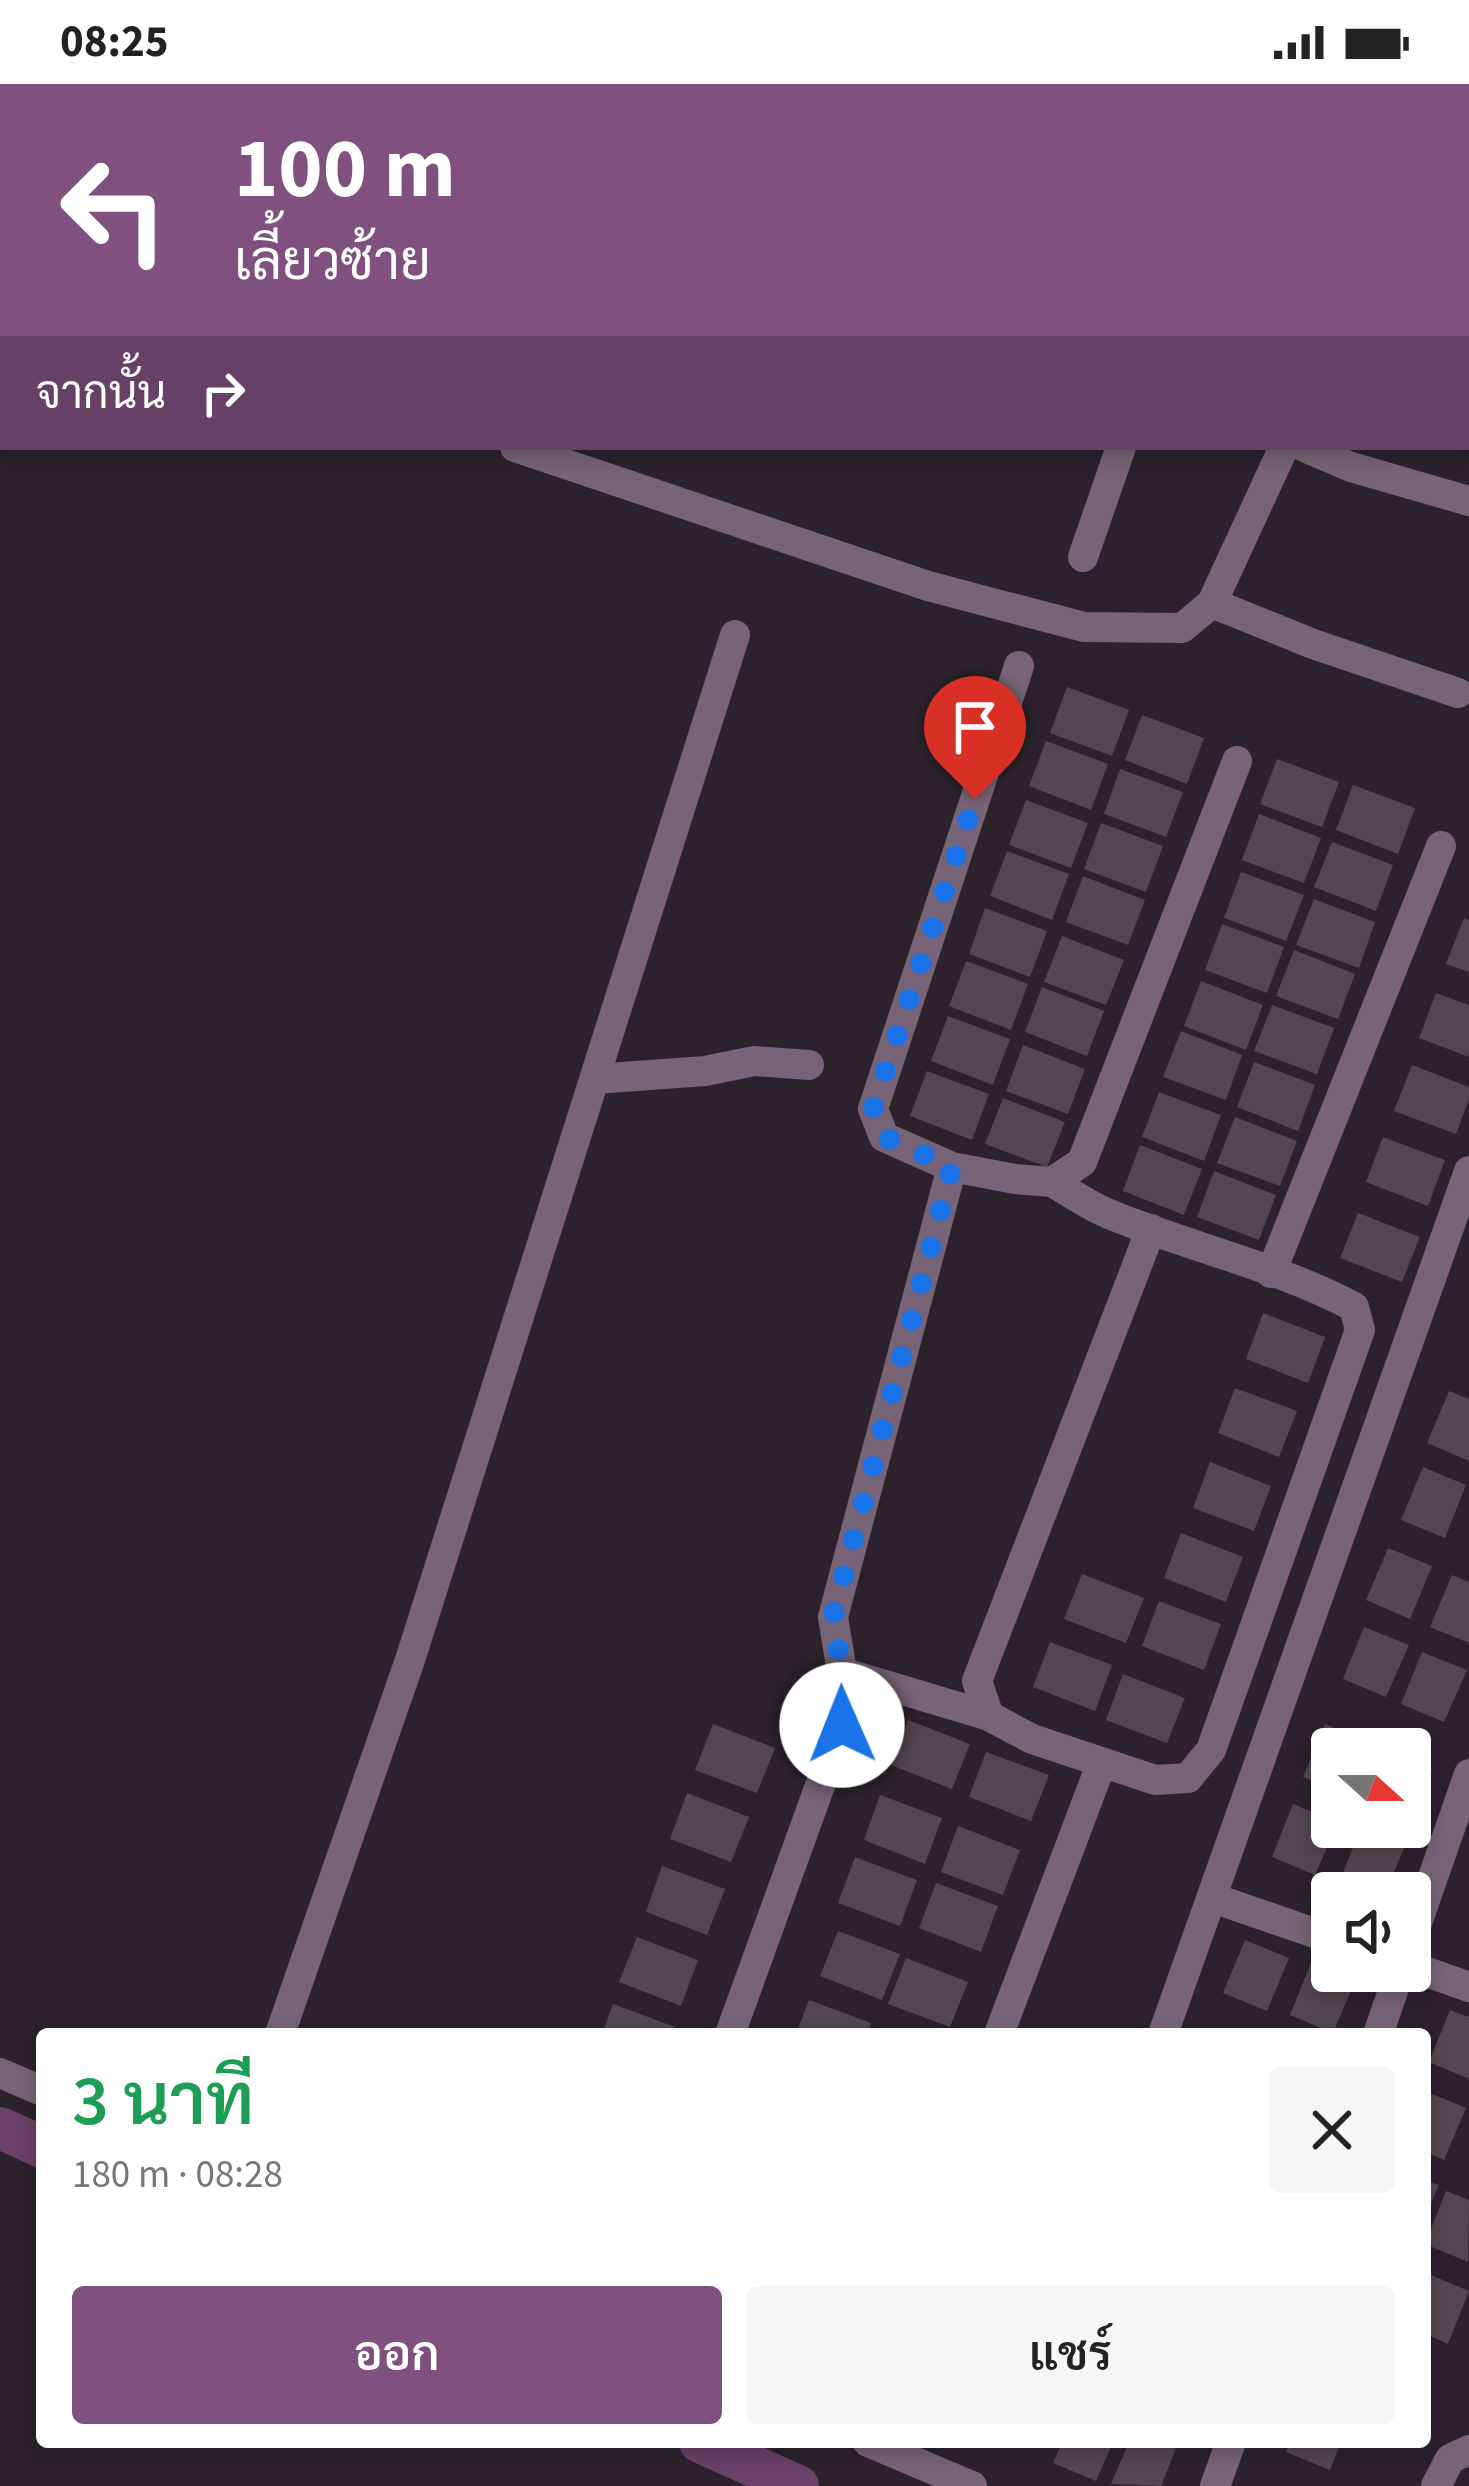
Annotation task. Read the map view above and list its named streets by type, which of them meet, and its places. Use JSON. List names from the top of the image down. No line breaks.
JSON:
{"north":"right","page":{"status":"08:25","turn":["100 m","เลี้ยวซ้าย"],"then":"จากนั้น","heading":["3 นาที","180 m · 08:28"],"buttons":["ออก","แชร์"]}}
